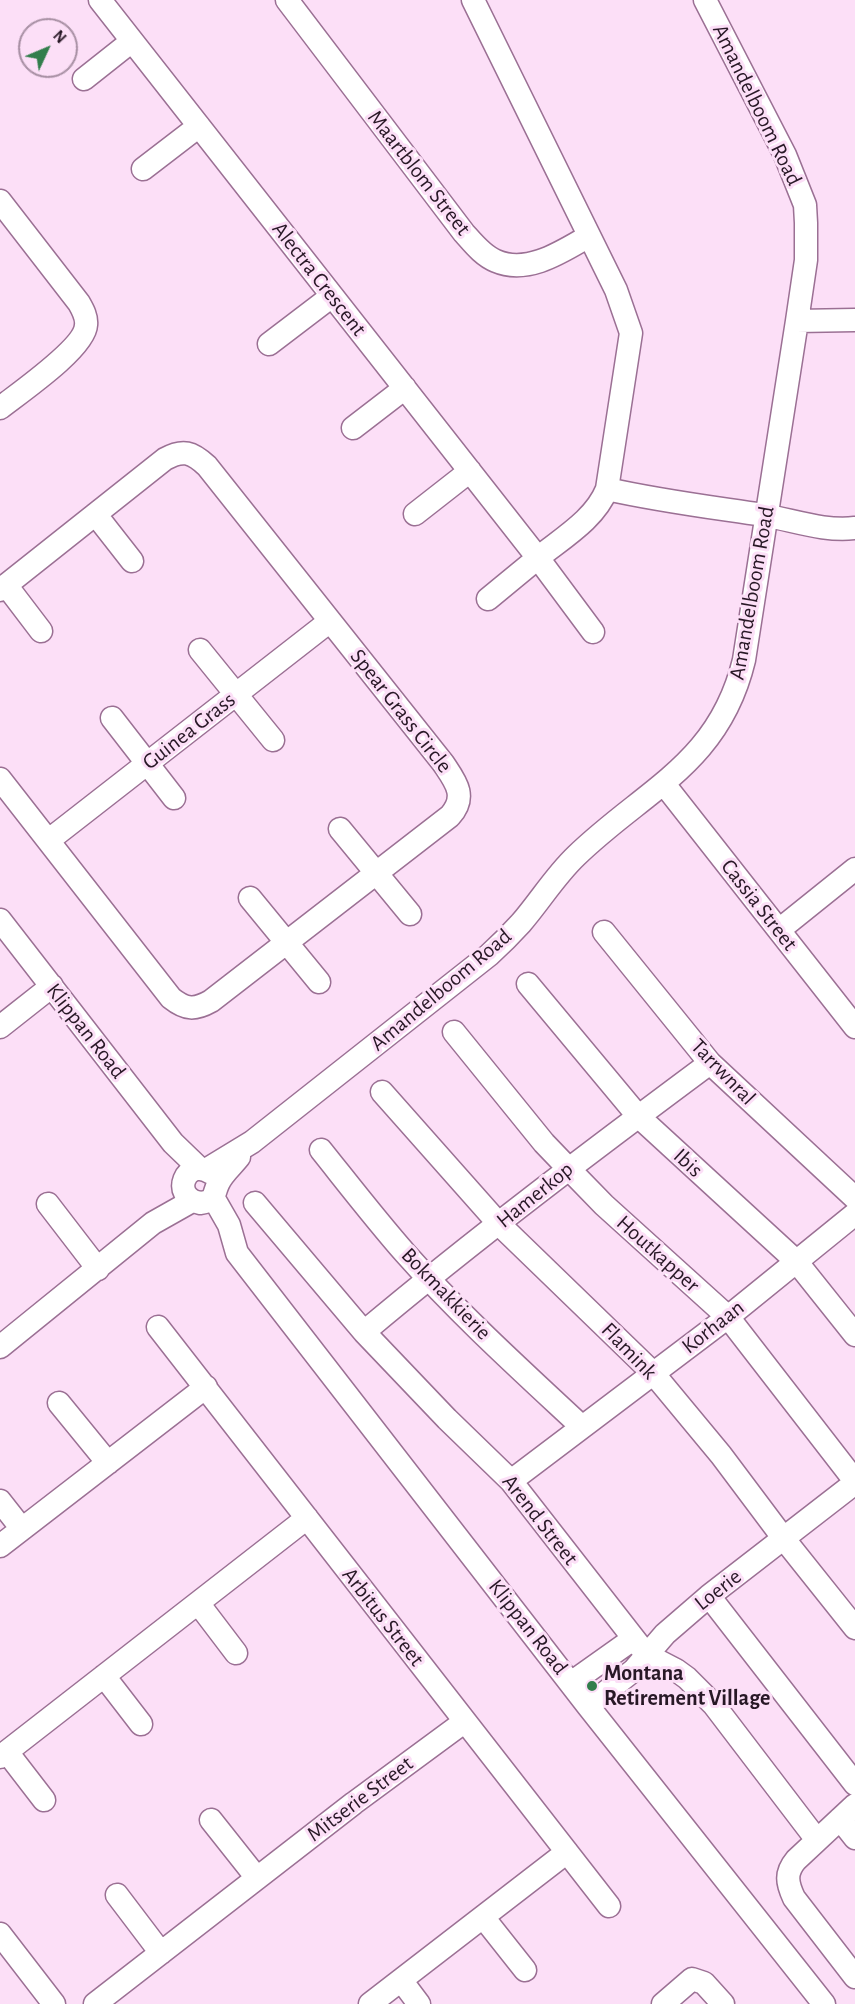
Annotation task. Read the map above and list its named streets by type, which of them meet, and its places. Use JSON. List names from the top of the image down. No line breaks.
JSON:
{"streets":{"street":["Amandelboom Road","Maartblom Street","Alectra Crescent","Spear Grass Circle","Guinea Grass","Cassia Street","Klippan Road","Tarrwnral","Ibis","Hamerkop","Houtkapper","Bokmakkierie","Korhaan","Flamink","Arend Street","Loerie","Arbitus Street","Mitserie Street"]},"crossings":[["Amandelboom Road","Cassia Street"],["Amandelboom Road","Klippan Road"],["Spear Grass Circle","Guinea Grass"],["Klippan Road","Loerie"],["Tarrwnral","Hamerkop"],["Ibis","Hamerkop"],["Ibis","Korhaan"],["Hamerkop","Houtkapper"],["Hamerkop","Bokmakkierie"],["Hamerkop","Flamink"],["Hamerkop","Arend Street"],["Houtkapper","Korhaan"],["Houtkapper","Loerie"],["Bokmakkierie","Korhaan"],["Korhaan","Flamink"],["Korhaan","Arend Street"],["Flamink","Loerie"],["Arend Street","Loerie"],["Arbitus Street","Mitserie Street"]],"places":["Montana Retirement Village"],"north":"top right"}
